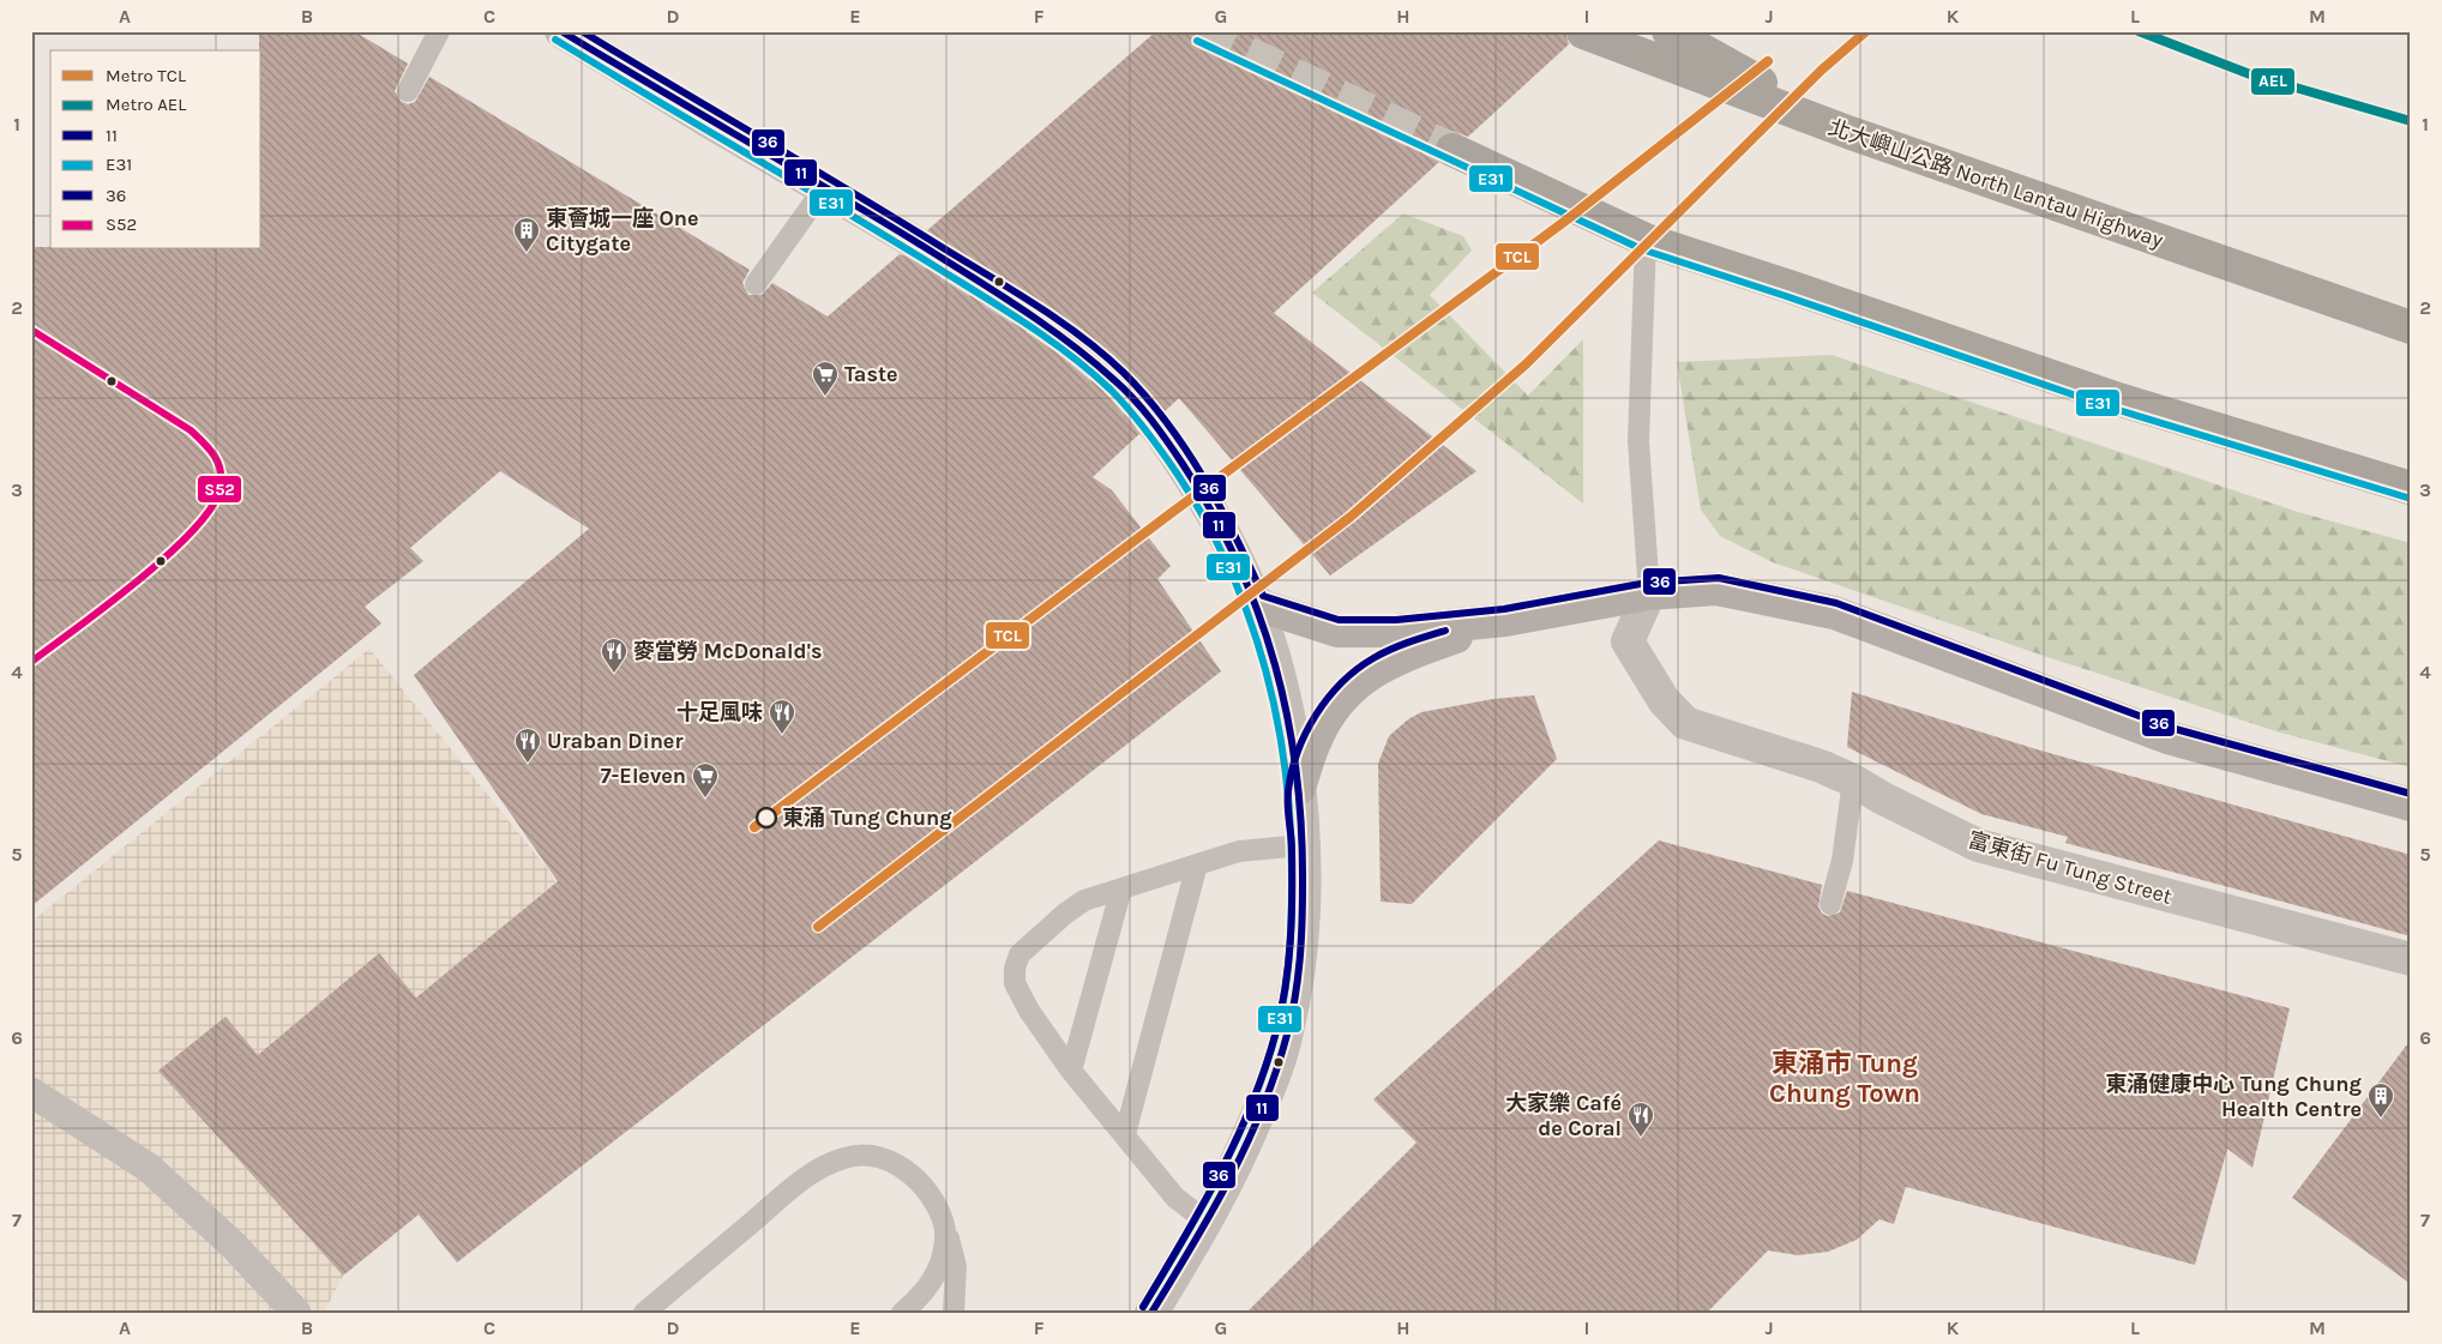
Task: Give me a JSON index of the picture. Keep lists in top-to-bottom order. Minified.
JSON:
{"streets":{"highway":["北大嶼山公路 North Lantau Highway"],"street":["富東街 Fu Tung Street"]},"districts":["東涌市 Tung Chung Town"],"places":{"building":["東薈城一座 One Citygate","東涌健康中心 Tung Chung Health Centre"],"supermarket":["Taste","7-Eleven"],"restaurant":["麥當勞 McDonald's","十足風味","Uraban Diner","大家樂 Café de Coral"],"other":["東涌 Tung Chung"]},"lines":["metro line TCL","metro line AEL","transit line 11","transit line 36","transit line E31","transit line S52"],"legend":["Metro TCL","Metro AEL","11","E31","36","S52"],"grid":{"columns":["A","B","C","D","E","F","G","H","I","J","K","L","M"],"rows":["1","2","3","4","5","6","7"]}}
